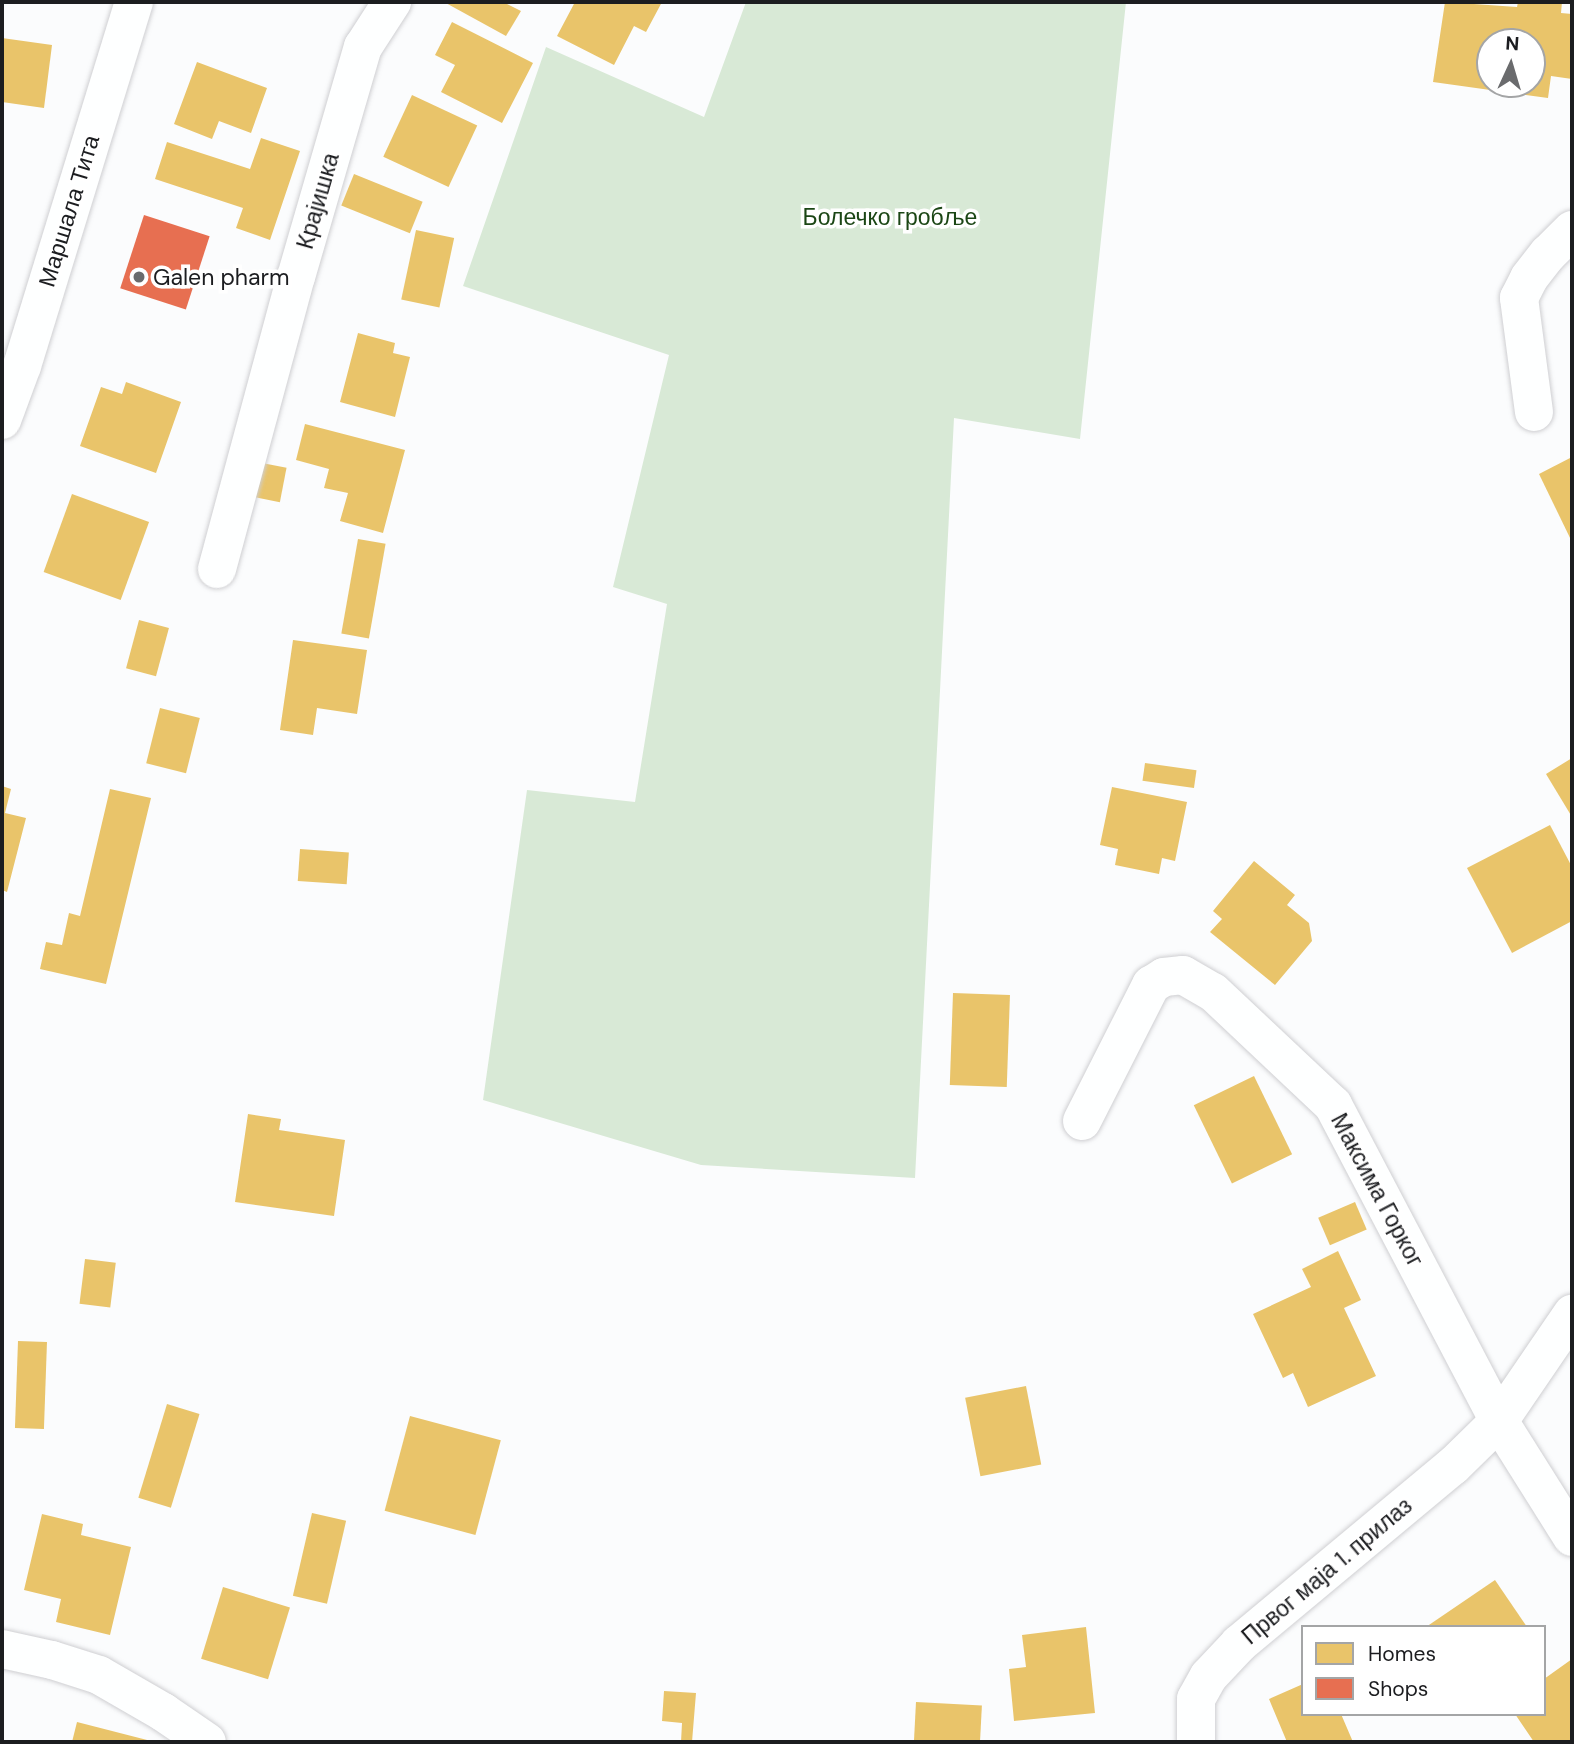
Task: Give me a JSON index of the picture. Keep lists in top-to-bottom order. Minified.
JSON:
{"streets":{"street":["Крајишка","Маршала Тита","Максима Горког","Првог маја 1. прилаз"]},"crossings":[["Максима Горког","Првог маја 1. прилаз"]],"parks":["Болечко гробље"],"places":["Galen pharm"],"legend":["Homes","Shops"],"north":"top"}
